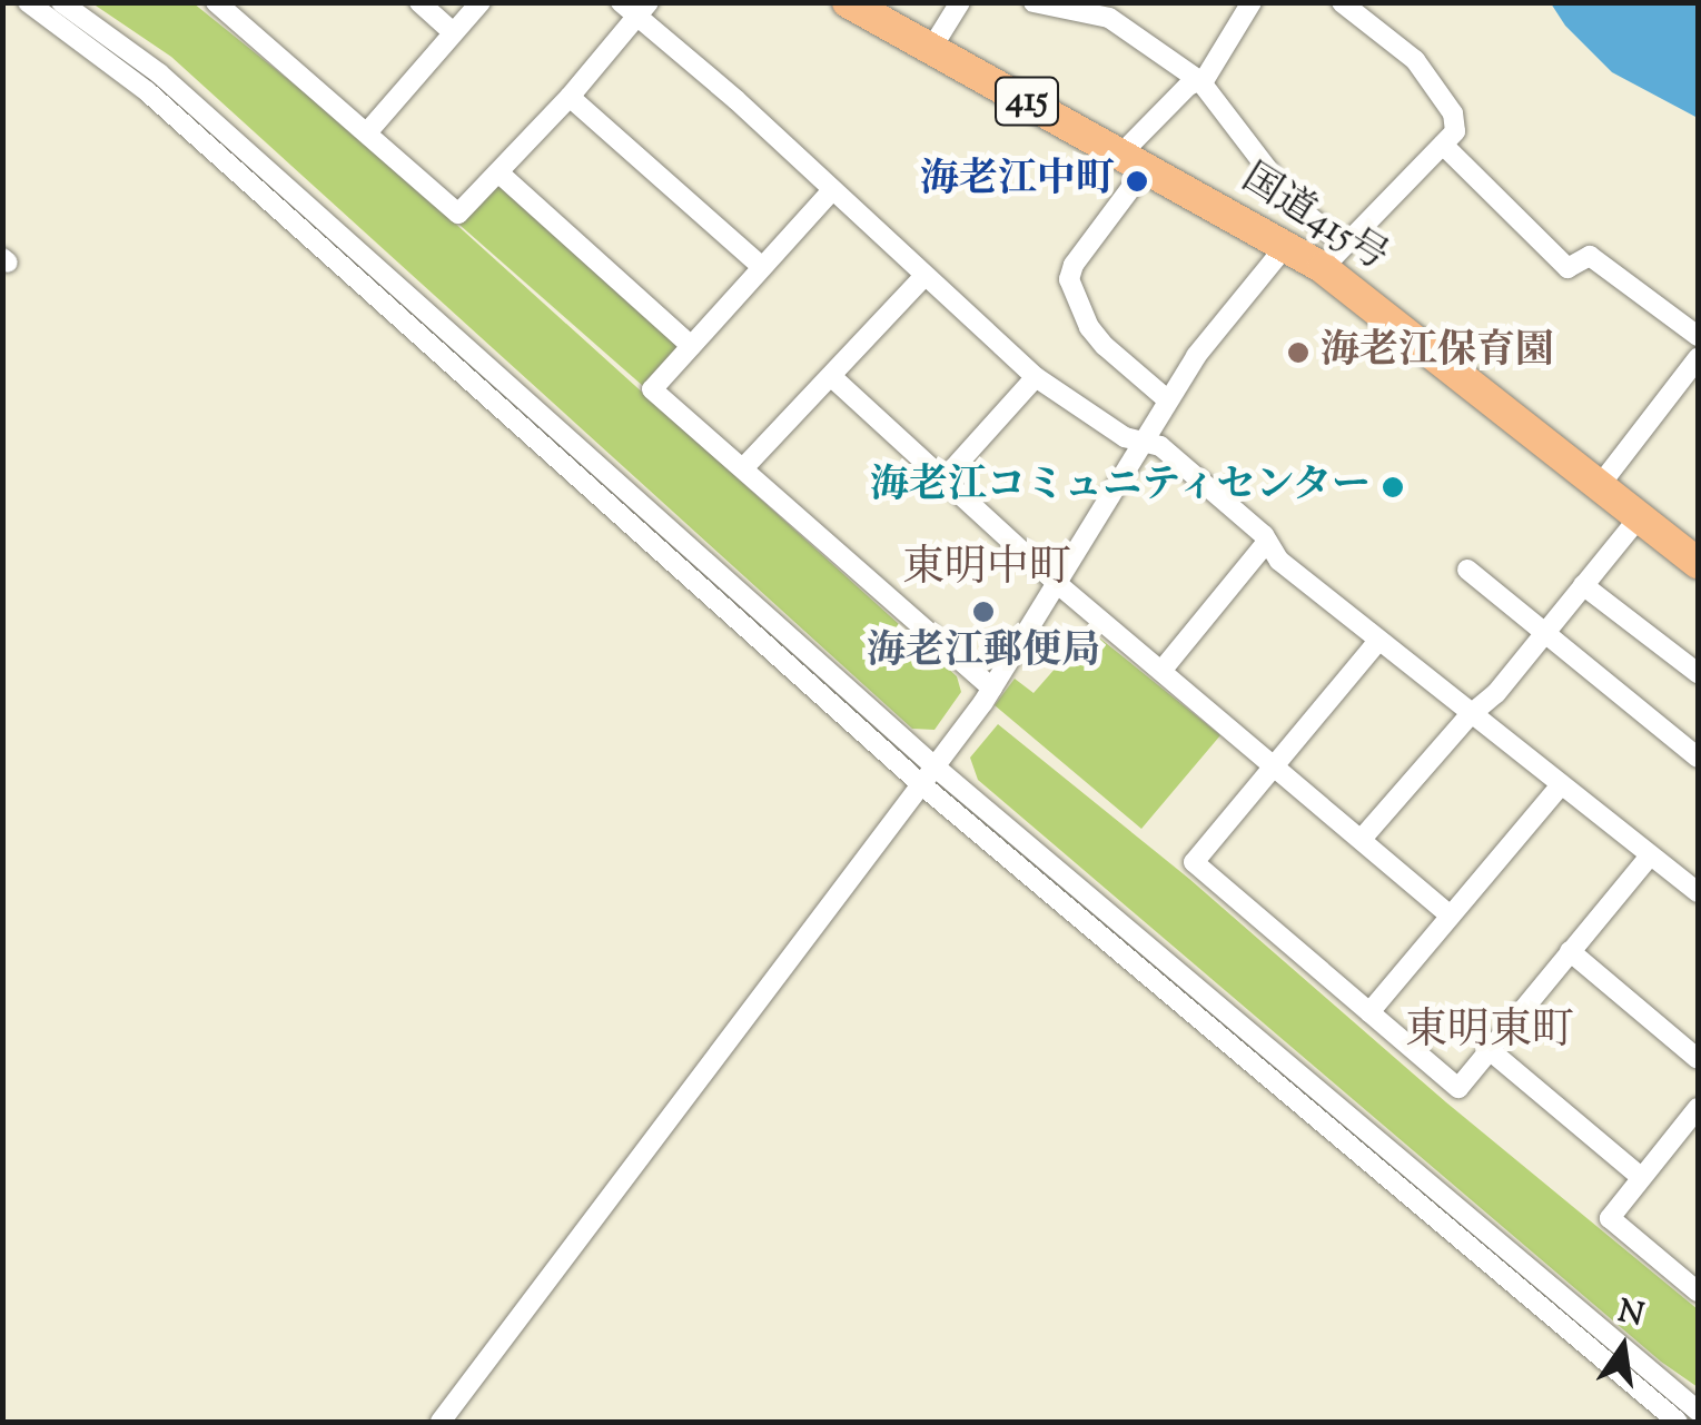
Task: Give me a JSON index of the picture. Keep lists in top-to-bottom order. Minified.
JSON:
{"streets":{"highway":["415","国道415号"]},"districts":["東明中町","東明東町"],"places":["海老江中町","海老江保育園","海老江コミュニティセンター","海老江郵便局"],"north":"top"}
